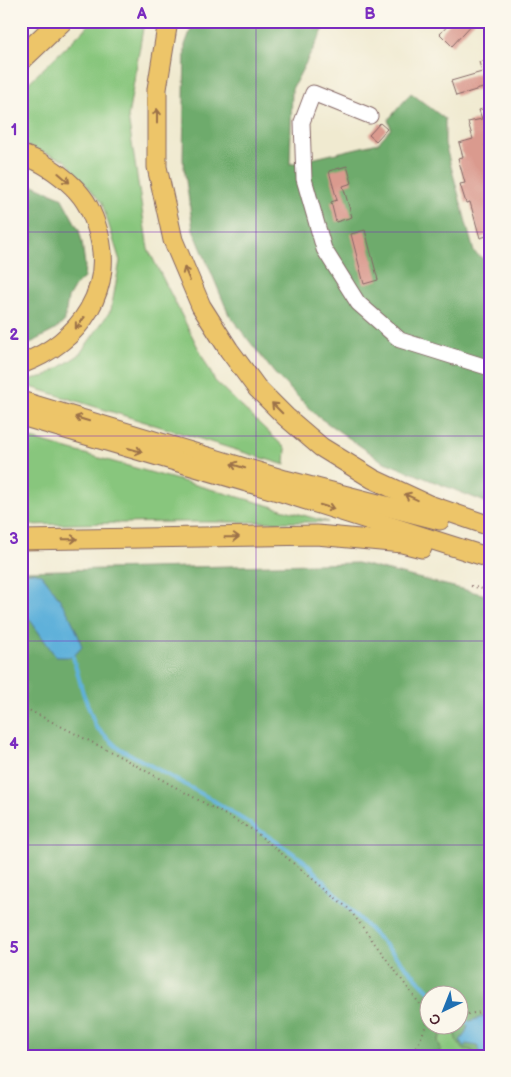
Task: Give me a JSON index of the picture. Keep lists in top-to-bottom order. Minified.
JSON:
{"north":"bottom left","grid":{"columns":["A","B"],"rows":["1","2","3","4","5"]}}
